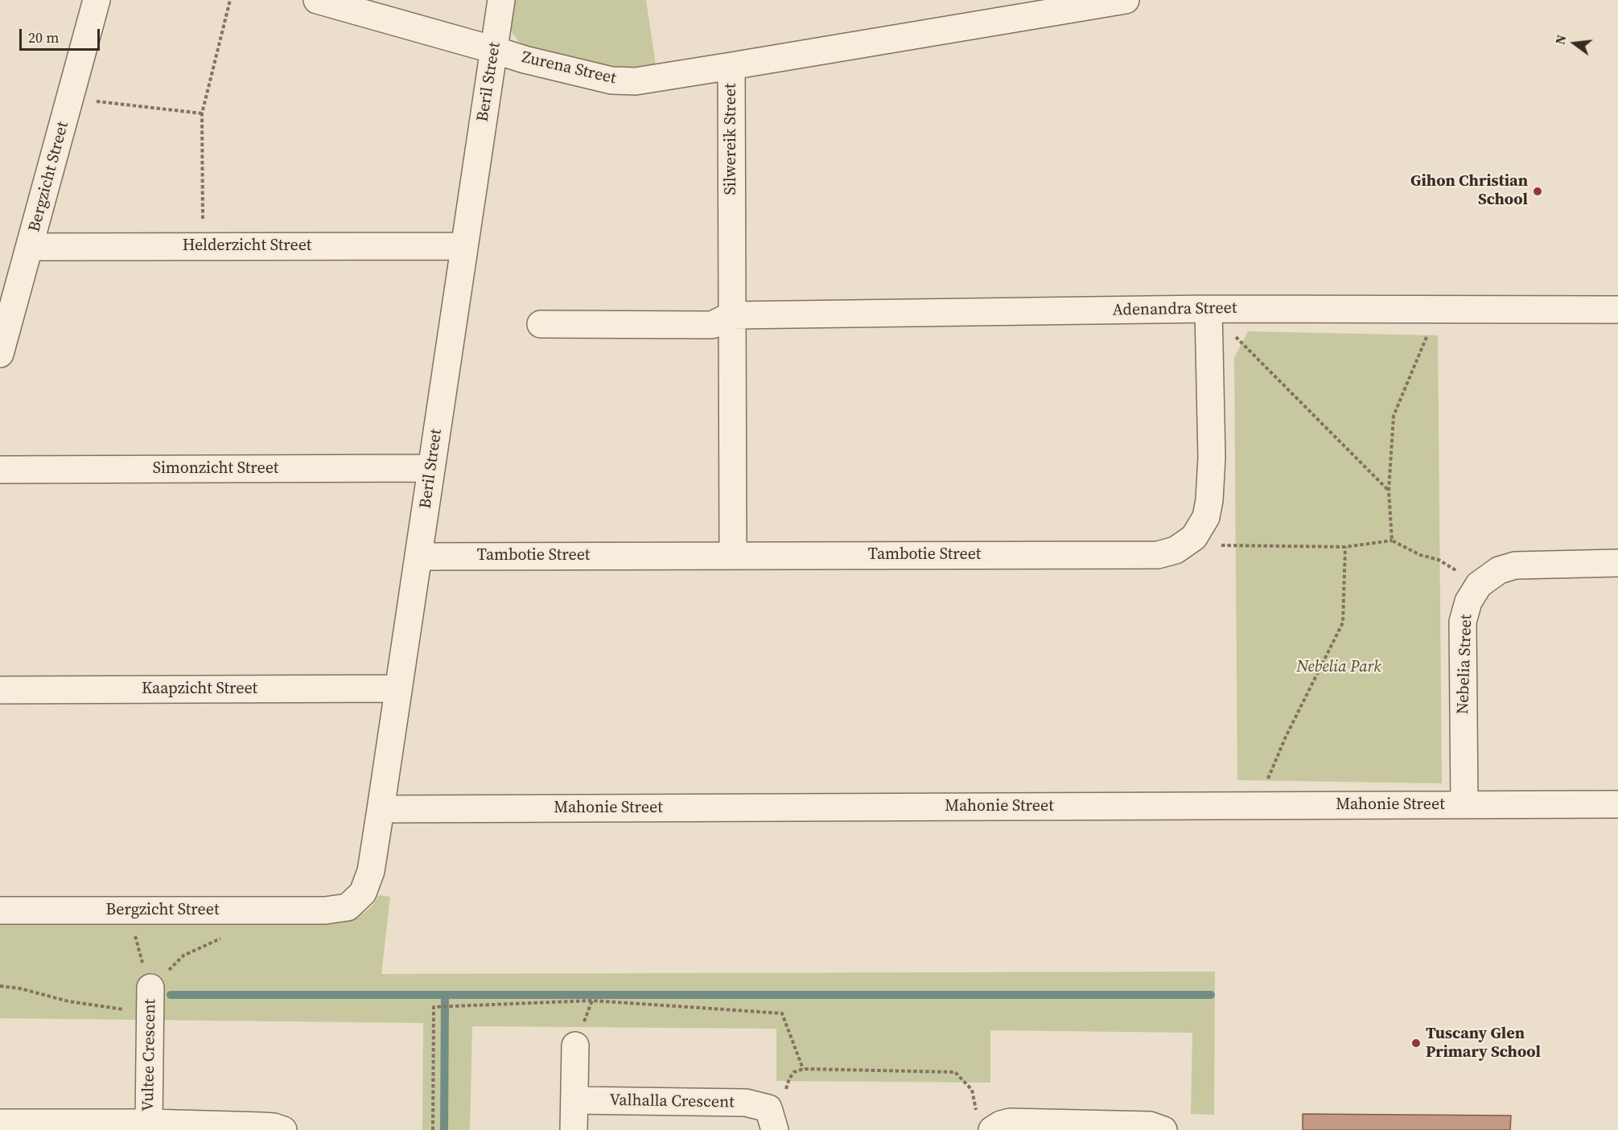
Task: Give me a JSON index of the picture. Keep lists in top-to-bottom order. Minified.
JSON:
{"streets":{"street":["Zurena Street","Beril Street","Silwereik Street","Bergzicht Street","Helderzicht Street","Adenandra Street","Simonzicht Street","Tambotie Street","Nebelia Street","Kaapzicht Street","Mahonie Street","Vultee Crescent","Valhalla Crescent"]},"crossings":[["Zurena Street","Beril Street"],["Zurena Street","Silwereik Street"],["Beril Street","Bergzicht Street"],["Beril Street","Helderzicht Street"],["Beril Street","Simonzicht Street"],["Beril Street","Tambotie Street"],["Beril Street","Kaapzicht Street"],["Beril Street","Mahonie Street"],["Silwereik Street","Adenandra Street"],["Silwereik Street","Tambotie Street"],["Bergzicht Street","Helderzicht Street"],["Adenandra Street","Tambotie Street"],["Nebelia Street","Mahonie Street"]],"parks":["Nebelia Park"],"places":["Gihon Christian School","Tuscany Glen Primary School"],"scale_bar":"20 m","north":"left"}
